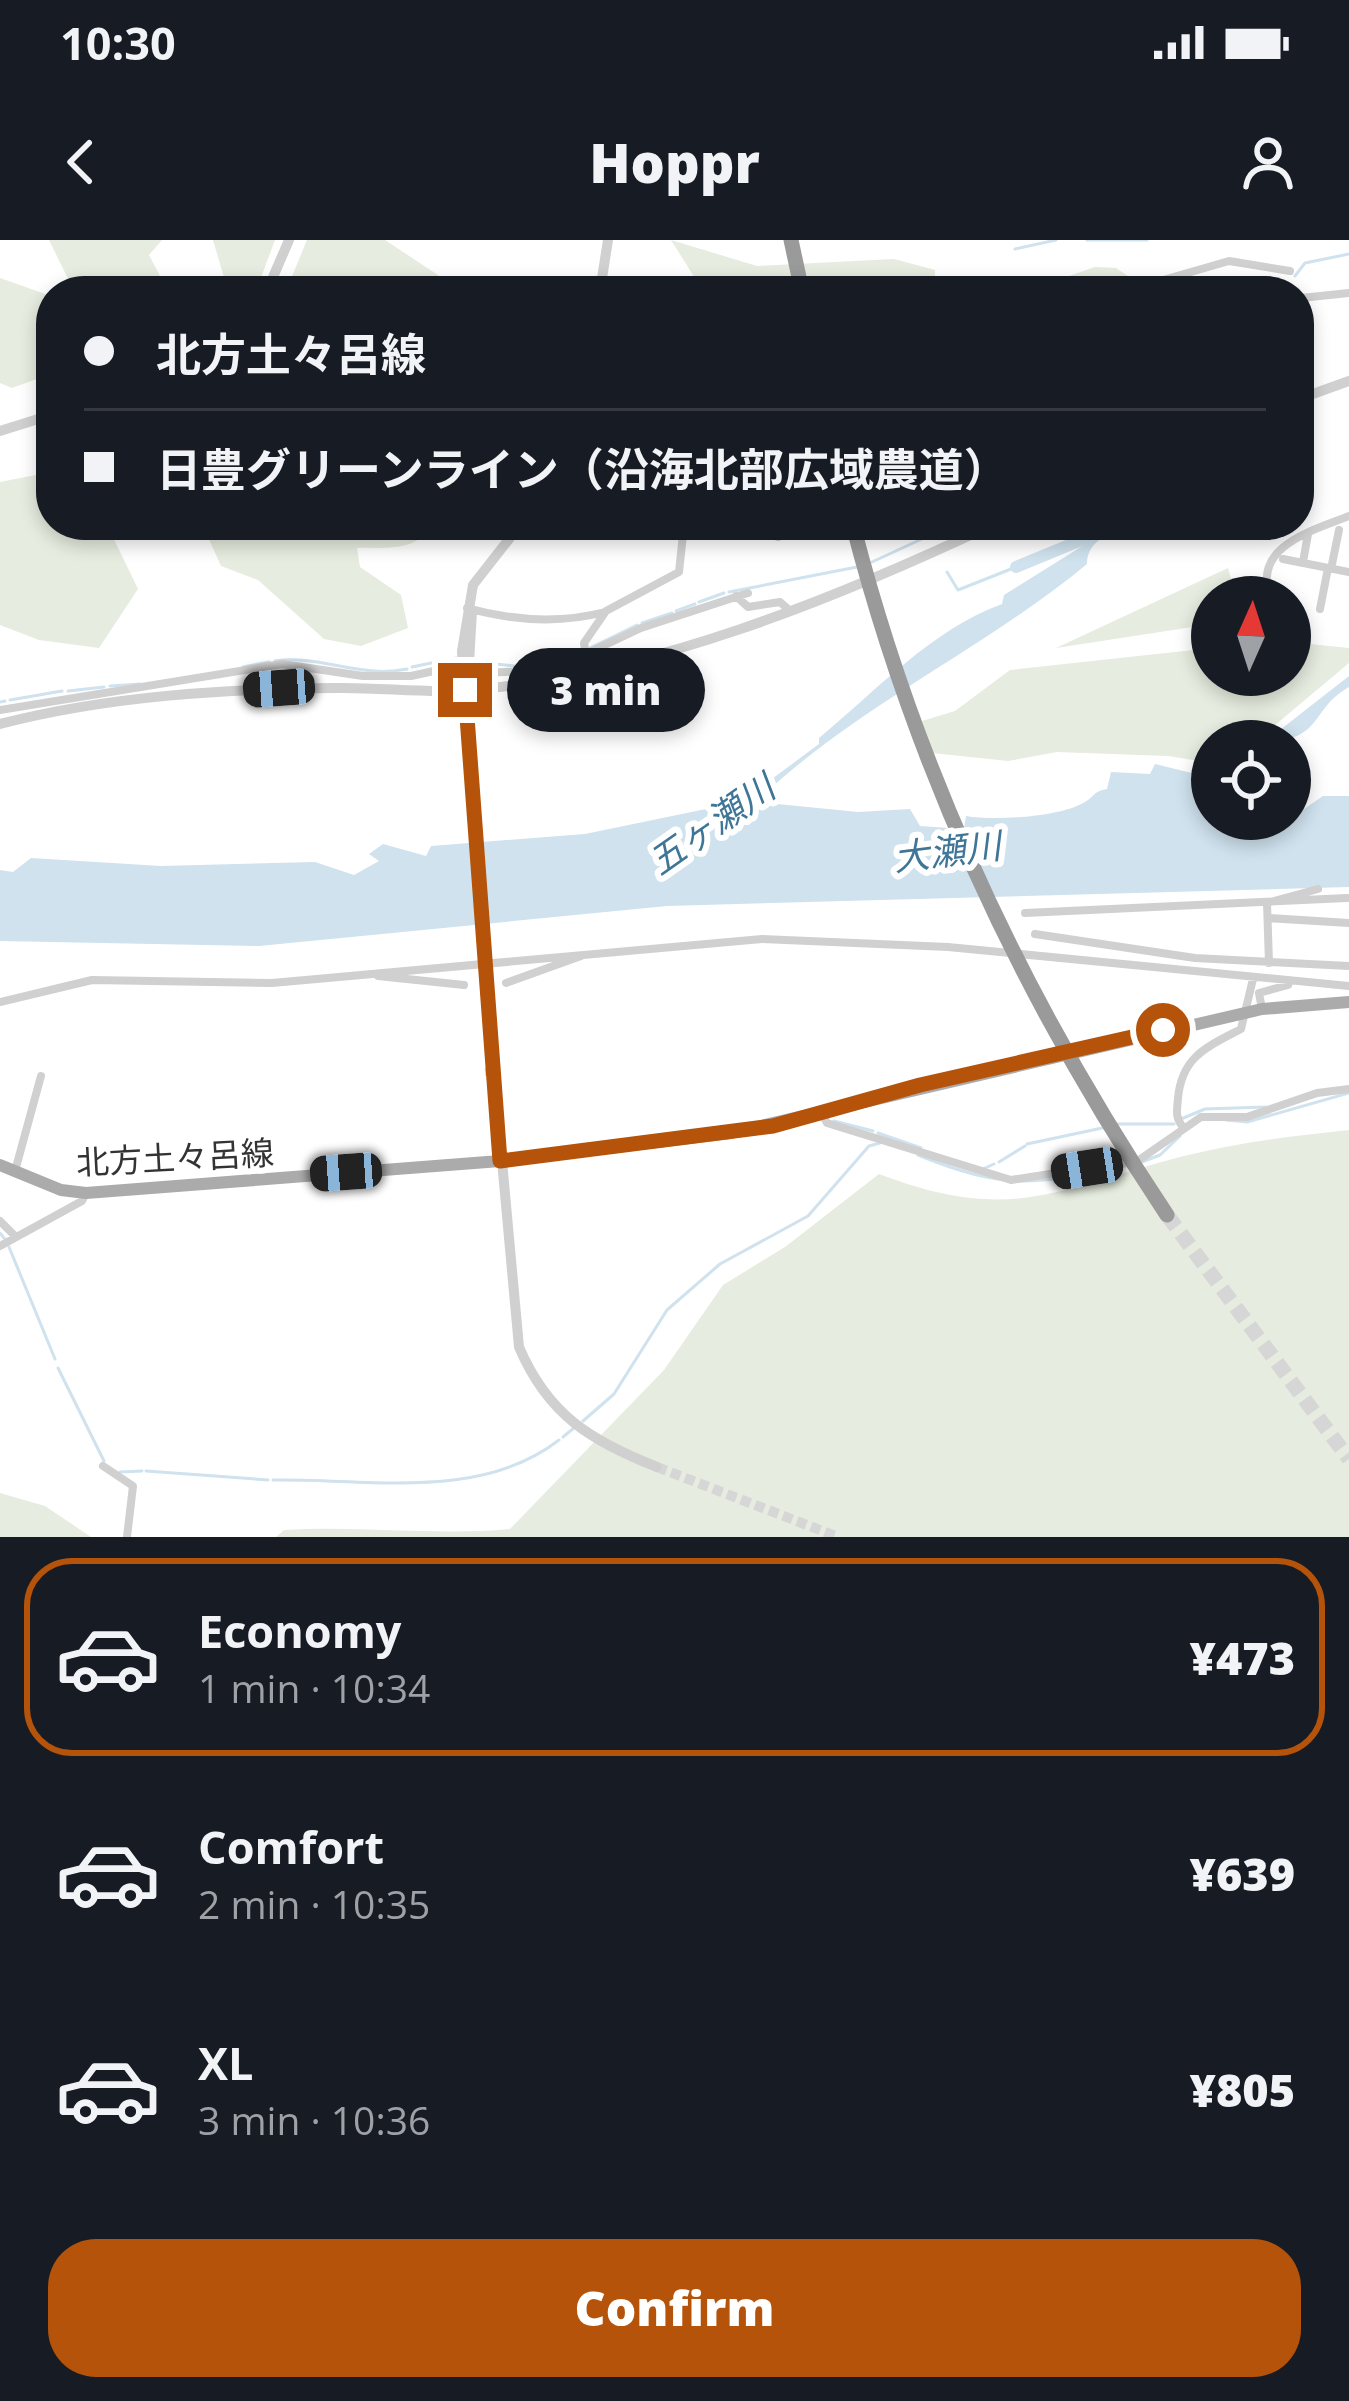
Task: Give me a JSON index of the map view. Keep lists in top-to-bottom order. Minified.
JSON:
{"streets":{"main road":["北方土々呂線"]},"water":["五ヶ瀬川","大瀬川"],"north":"top","page":{"status":"10:30","header":"Hoppr","banner":["北方土々呂線","日豊グリーンライン（沿海北部広域農道）"],"bubble":"3 min","list":[{"name":"Economy","note":"1 min · 10:34","value":"¥473"},{"name":"Comfort","note":"2 min · 10:35","value":"¥639"},{"name":"XL","note":"3 min · 10:36","value":"¥805"}],"buttons":"Confirm"}}
